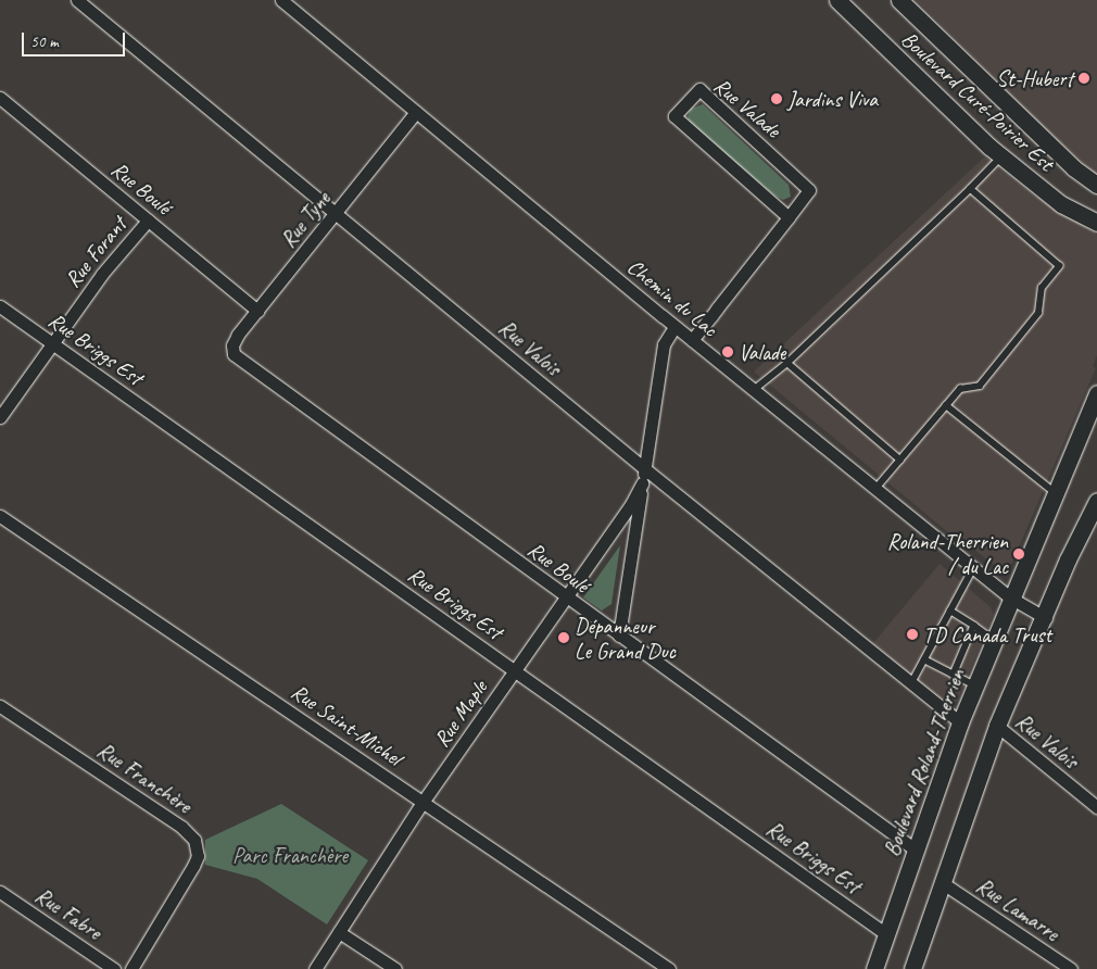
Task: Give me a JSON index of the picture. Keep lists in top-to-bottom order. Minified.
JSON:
{"streets":{"main road":["Boulevard Curé-Poirier Est","Boulevard Roland-Therrien"],"street":["Rue Valade","Rue Boulé","Rue Tyne","Rue Forant","Chemin du Lac","Rue Valois","Rue Briggs Est","Rue Maple","Rue Saint-Michel","Rue Franchère","Rue Lamarre","Rue Fabre"]},"crossings":[["Rue Valade","Chemin du Lac"],["Rue Boulé","Rue Tyne"],["Rue Boulé","Rue Forant"],["Rue Boulé","Rue Maple"],["Rue Boulé","Boulevard Roland-Therrien"],["Rue Tyne","Chemin du Lac"],["Rue Tyne","Rue Valois"],["Rue Forant","Rue Briggs Est"],["Chemin du Lac","Rue Maple"],["Chemin du Lac","Boulevard Roland-Therrien"],["Rue Valois","Rue Maple"],["Rue Valois","Boulevard Roland-Therrien"],["Rue Briggs Est","Rue Maple"],["Rue Briggs Est","Boulevard Roland-Therrien"],["Rue Maple","Rue Saint-Michel"]],"parks":["Parc Franchère"],"places":["St-Hubert","Jardins Viva","Valade","Roland-Therrien / du Lac","TD Canada Trust","Dépanneur Le Grand Duc"],"scale_bar":"50 m"}
